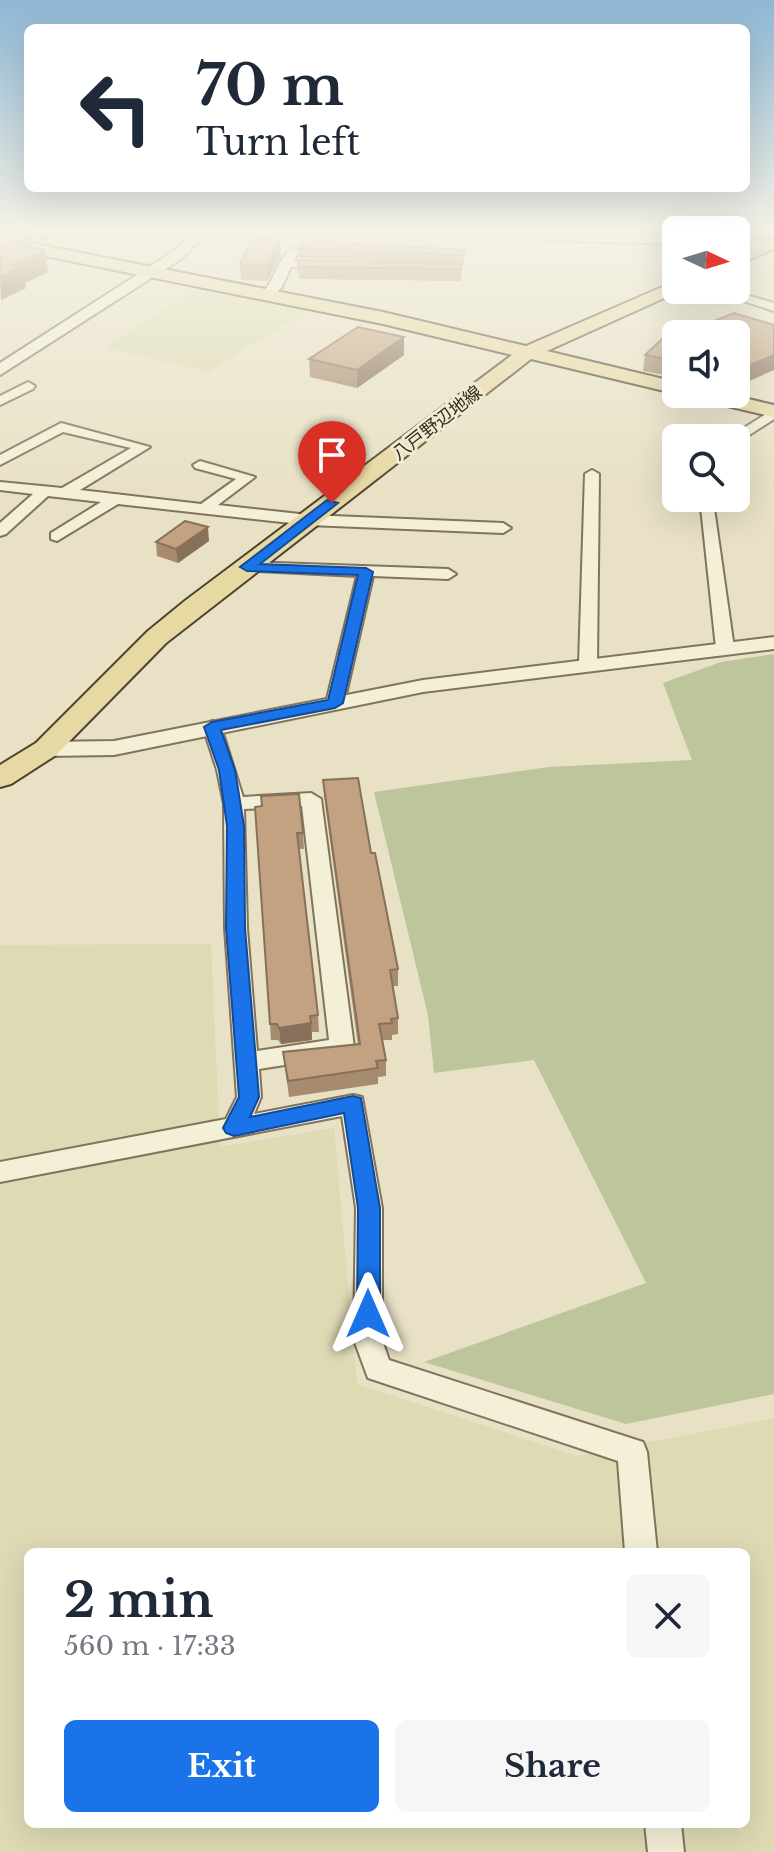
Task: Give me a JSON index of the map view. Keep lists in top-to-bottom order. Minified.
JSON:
{"streets":{"main road":["八戸野辺地線"]},"north":"right","page":{"turn":["70 m","Turn left"],"heading":["2 min","560 m · 17:33"],"buttons":["Exit","Share"]}}
